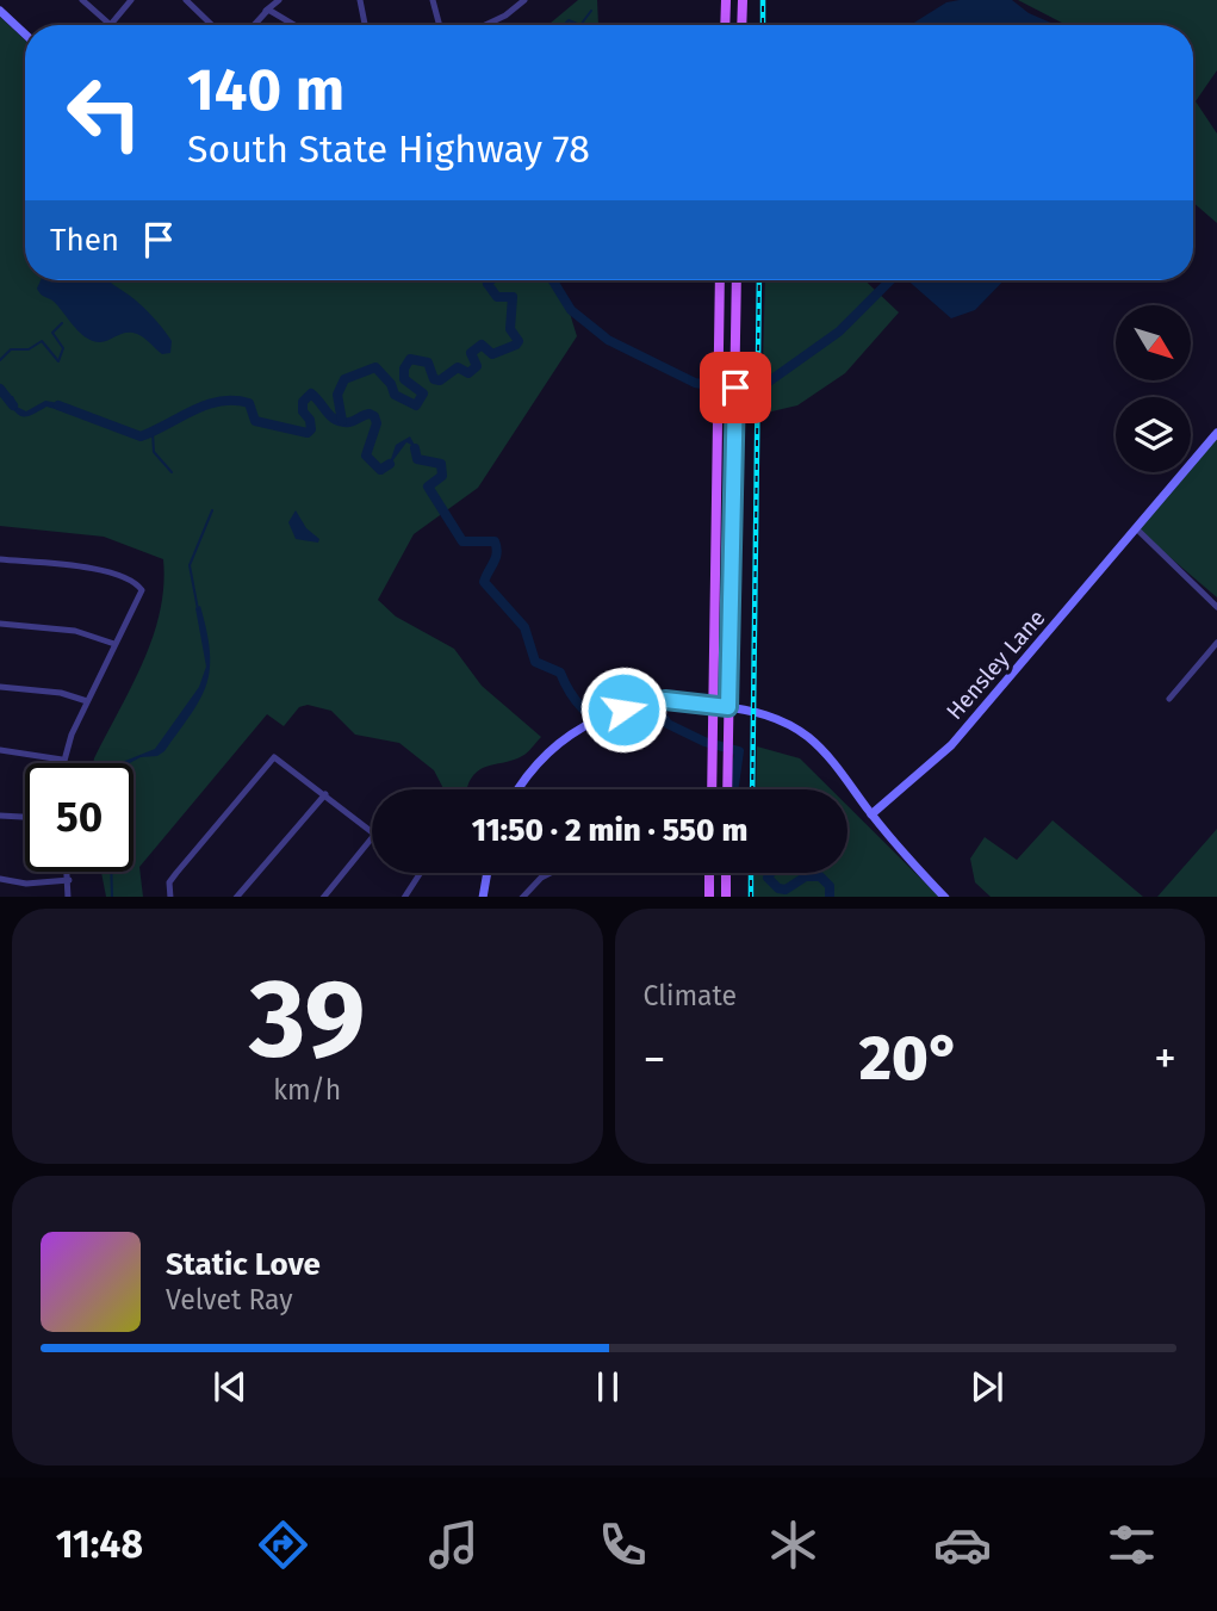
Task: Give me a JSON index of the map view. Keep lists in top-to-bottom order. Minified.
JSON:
{"streets":{"street":["Hensley Lane"]},"north":"bottom right","page":{"turn":["140 m","South State Highway 78"],"then":"Then","limit":"50","trip":"11:50 · 2 min · 550 m","tile":[["39","km/h"],"Climate"],"heat":["−","20°","+"],"song":["Static Love","Velvet Ray"],"tabs":"11:48"}}
